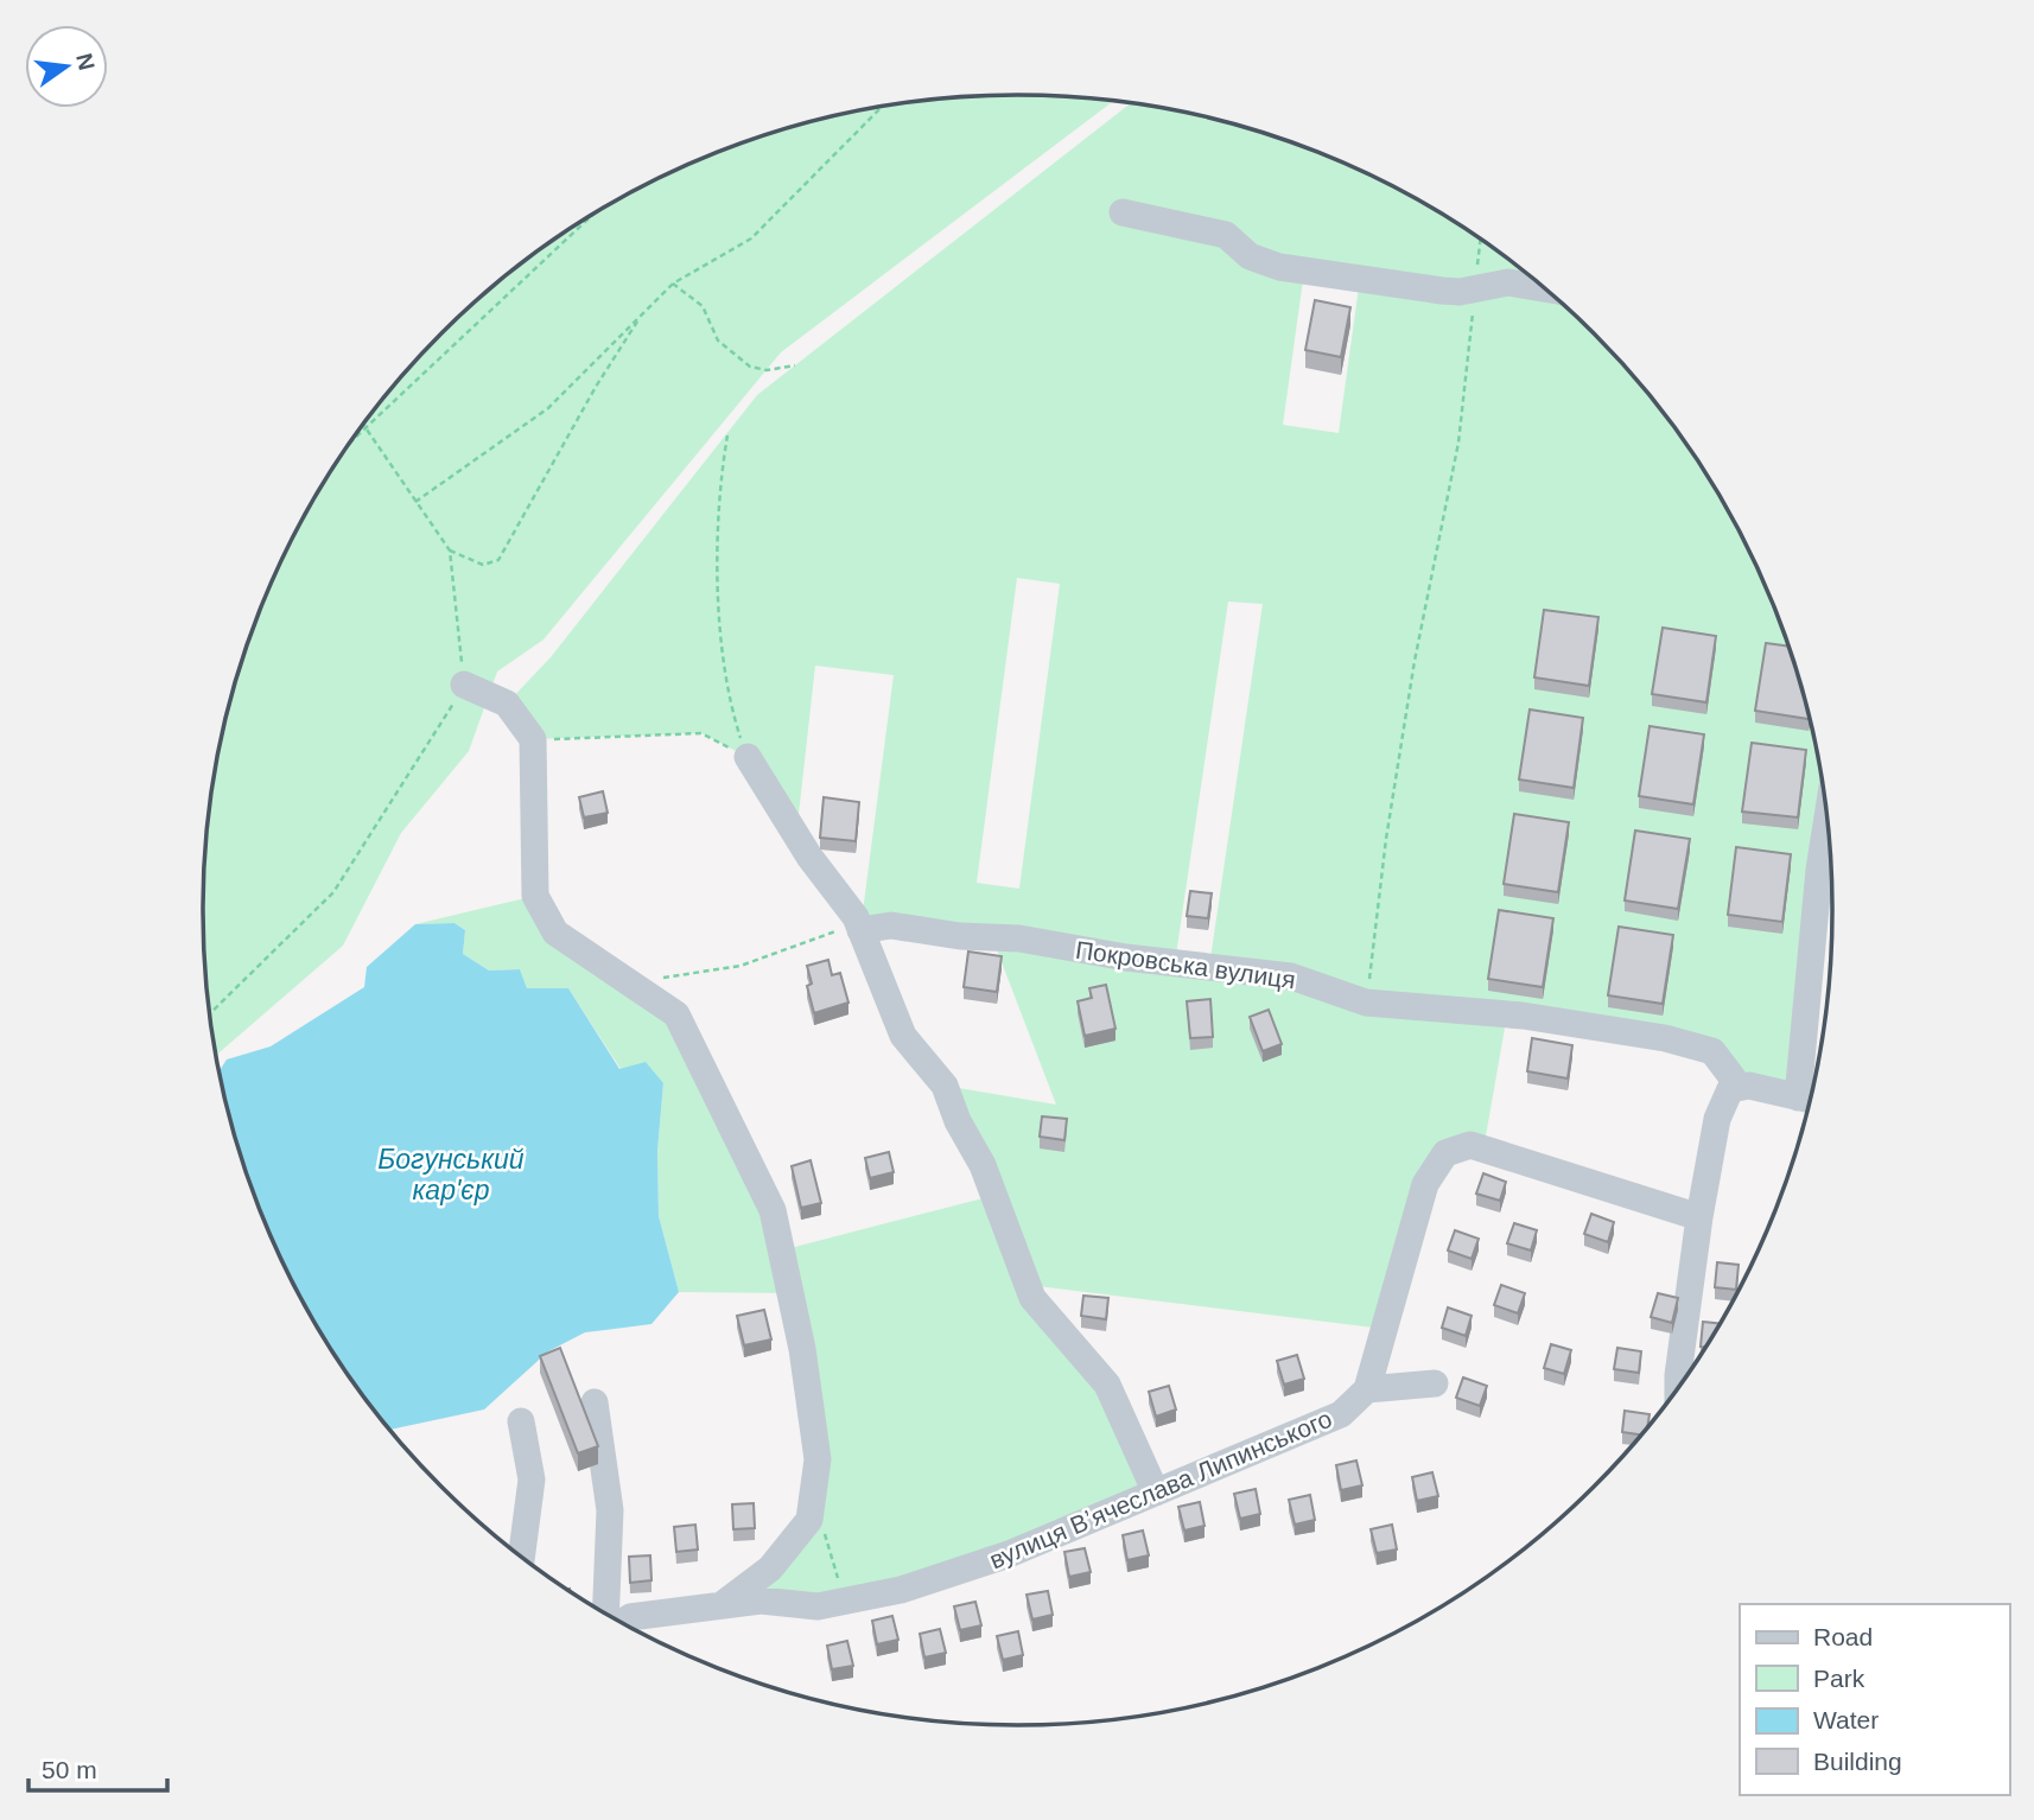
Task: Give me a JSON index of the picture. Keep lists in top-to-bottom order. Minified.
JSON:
{"streets":{"street":["Покровська вулиця","вулиця Вʼячеслава Липинського"]},"water":["Богунський кар'єр"],"legend":["Road","Park","Water","Building"],"scale_bar":"50 m","north":"right"}
